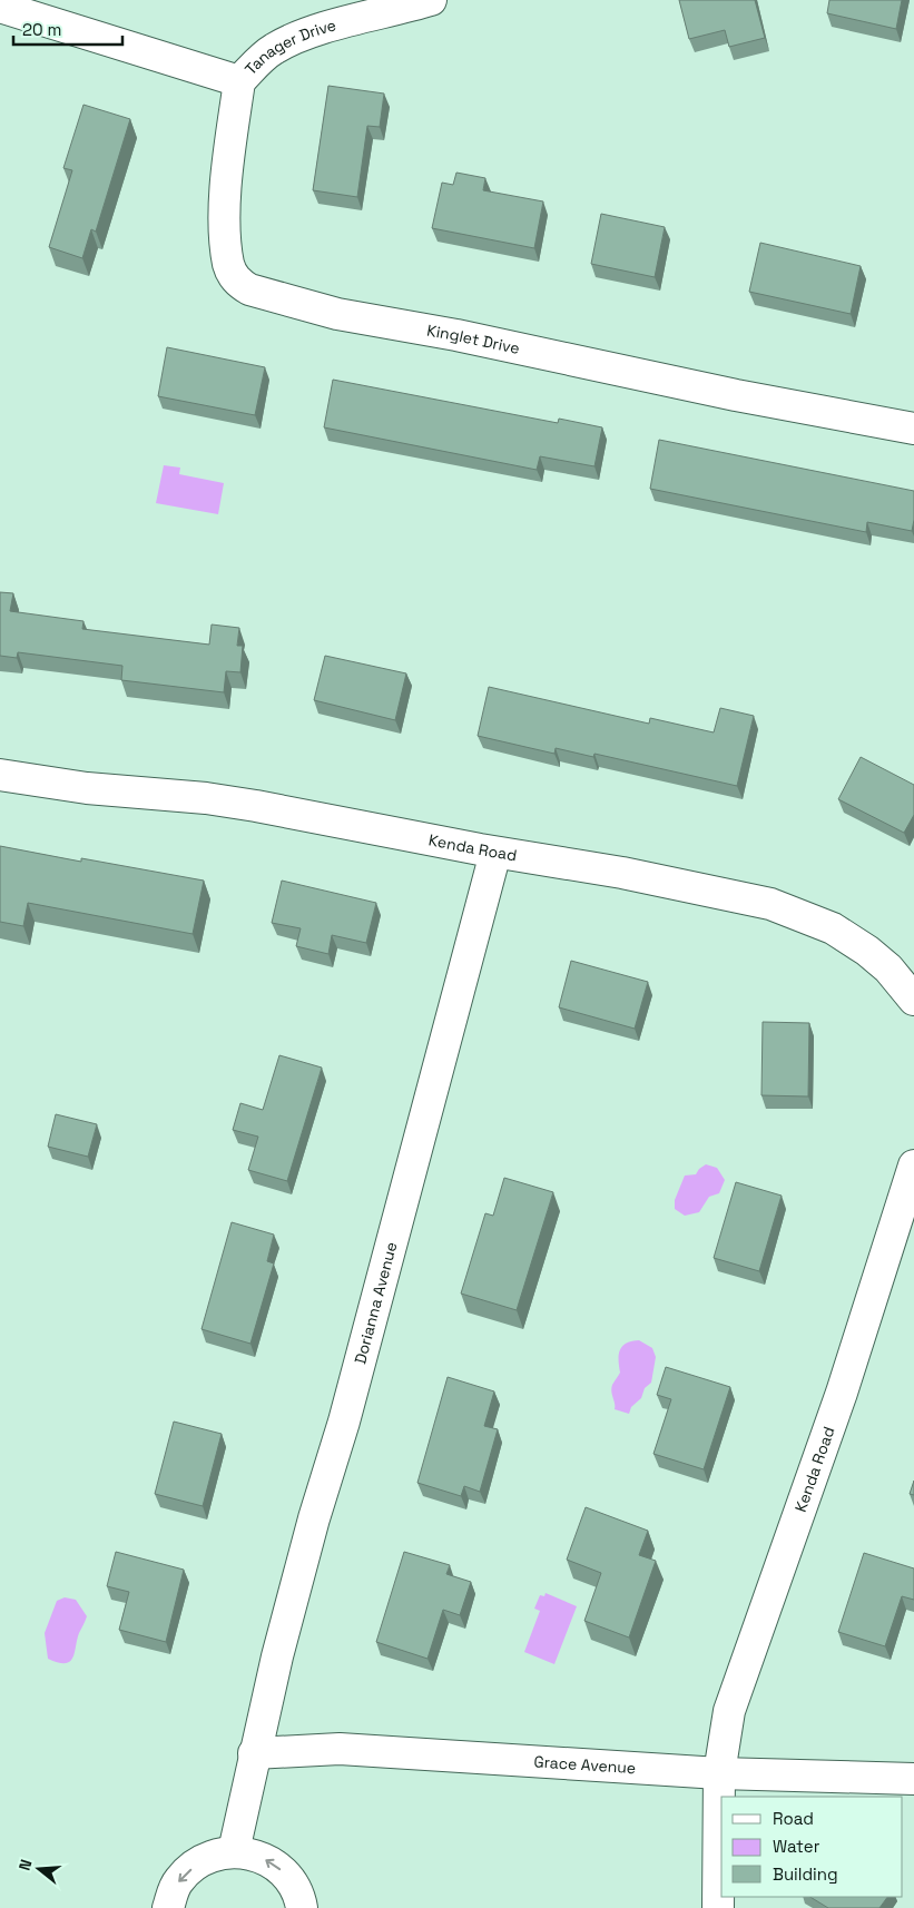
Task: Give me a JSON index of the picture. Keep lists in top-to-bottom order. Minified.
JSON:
{"streets":{"street":["Tanager Drive","Kinglet Drive","Kenda Road","Dorianna Avenue","Grace Avenue"]},"crossings":[["Tanager Drive","Kinglet Drive"],["Kenda Road","Dorianna Avenue"],["Kenda Road","Grace Avenue"],["Dorianna Avenue","Grace Avenue"]],"legend":["Road","Water","Building"],"scale_bar":"20 m","north":"left"}
